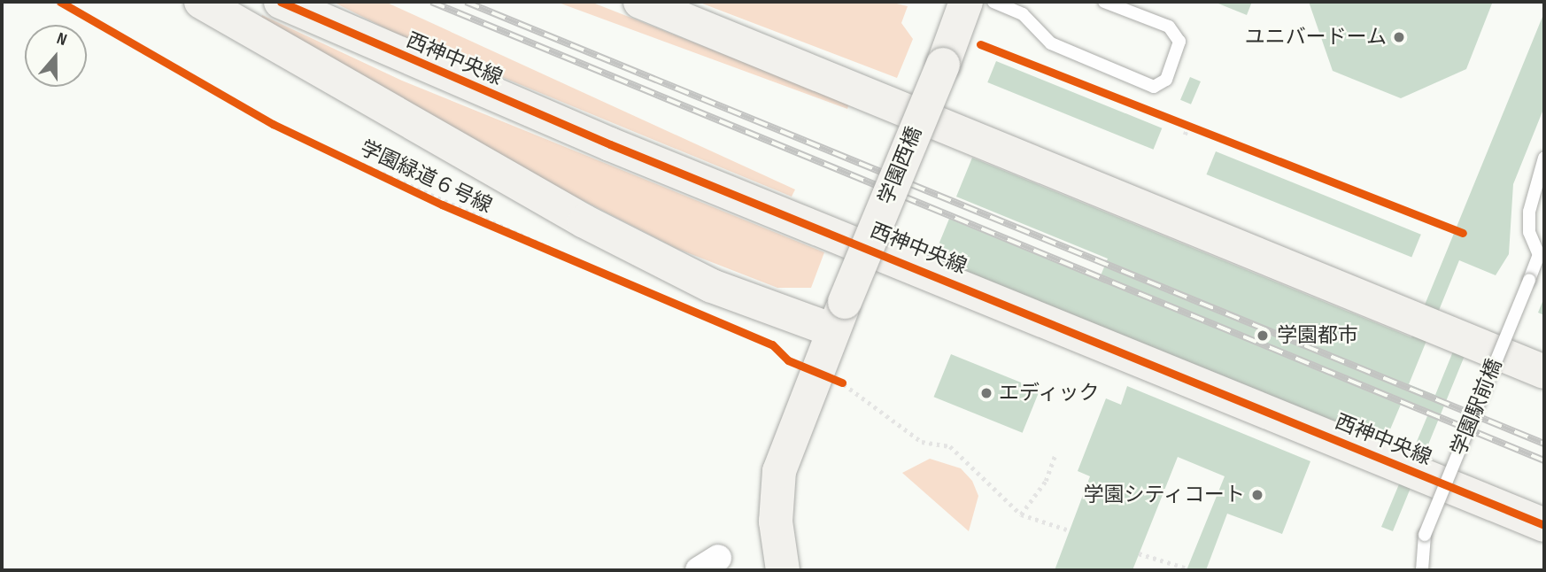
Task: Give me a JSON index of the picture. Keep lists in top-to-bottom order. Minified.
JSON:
{"streets":{"street":["西神中央線","学園西橋"],"lane":["学園駅前橋"],"cycle path":["学園緑道６号線"]},"places":["ユニバードーム","学園都市","エディック","学園シティコート"],"north":"top"}
